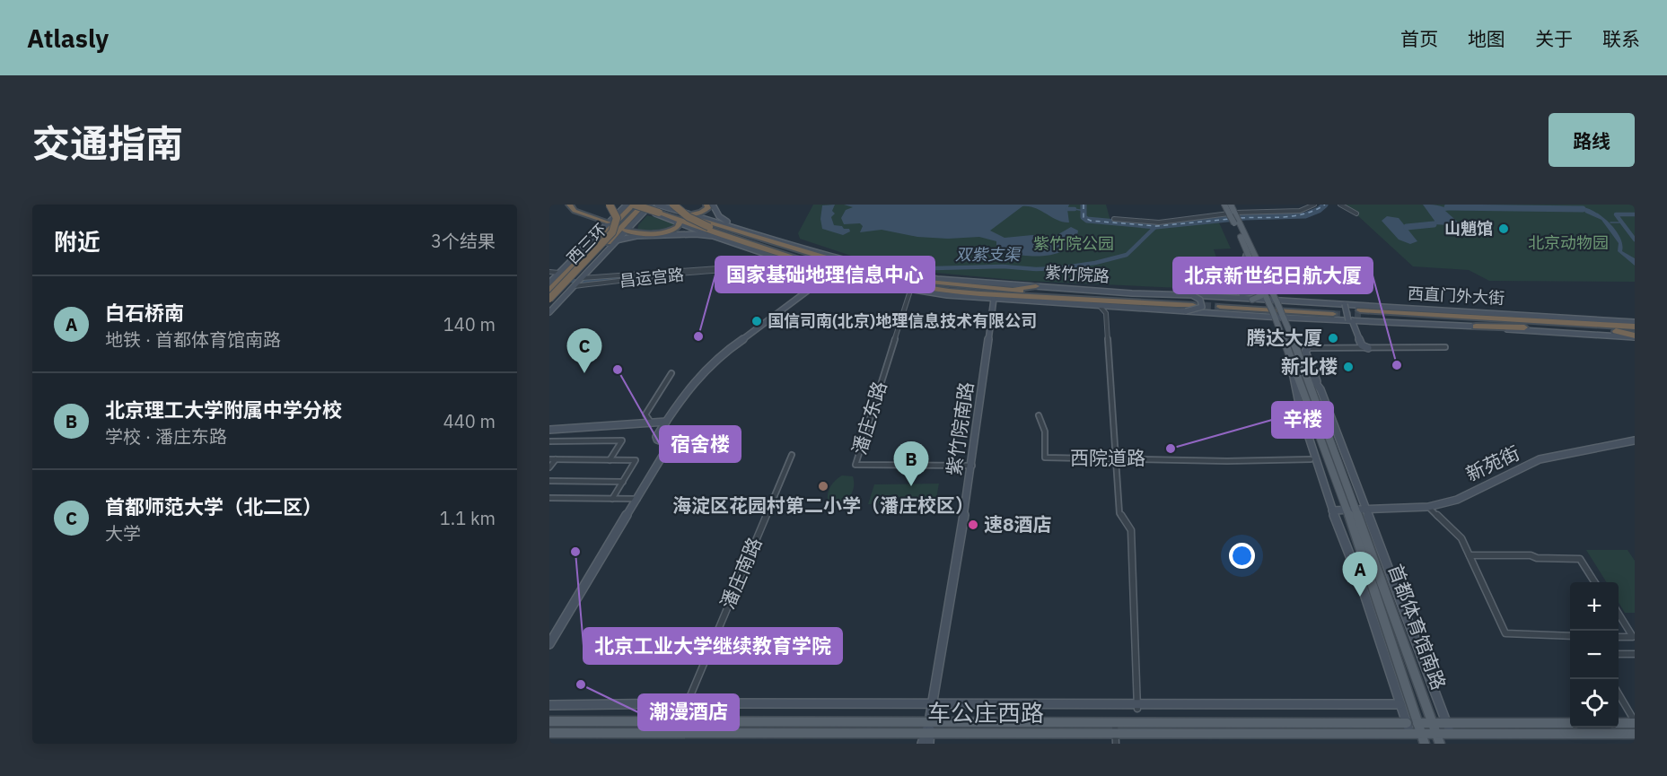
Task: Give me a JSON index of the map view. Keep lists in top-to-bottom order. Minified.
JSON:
{"streets":{"highway":["西三环","紫竹院路","西直门外大街"],"main road":["首都体育馆南路","车公庄西路"],"street":["昌运宫路","潘庄东路","紫竹院南路","西院道路","新苑街","潘庄南路"]},"crossings":[["西三环","紫竹院路"],["西三环","昌运宫路"],["紫竹院路","西直门外大街"],["紫竹院路","潘庄东路"],["紫竹院路","紫竹院南路"],["紫竹院路","首都体育馆南路"],["西直门外大街","首都体育馆南路"],["潘庄东路","紫竹院南路"],["紫竹院南路","车公庄西路"],["新苑街","首都体育馆南路"],["潘庄南路","车公庄西路"],["首都体育馆南路","车公庄西路"]],"water":["双紫支渠"],"parks":["北京动物园","紫竹院公园"],"places":["山魈馆","国信司南(北京)地理信息技术有限公司","国家基础地理信息中心","腾达大厦","北京新世纪日航大厦","新北楼","宿舍楼","辛楼","海淀区花园村第二小学（潘庄校区）","速8酒店","北京工业大学继续教育学院","潮漫酒店"],"page":{"header":"Atlasly","nav":["首页","地图","关于","联系"],"title":"交通指南","buttons":"路线","heading":["附近","3个结果"],"list":[{"mark":"A","name":"白石桥南","note":"地铁 · 首都体育馆南路","value":"140 m"},{"mark":"B","name":"北京理工大学附属中学分校","note":"学校 · 潘庄东路","value":"440 m"},{"mark":"C","name":"首都师范大学（北二区）","note":"大学","value":"1.1 km"}],"pins":["C","B","A"],"map_buttons":["+","−"]}}
